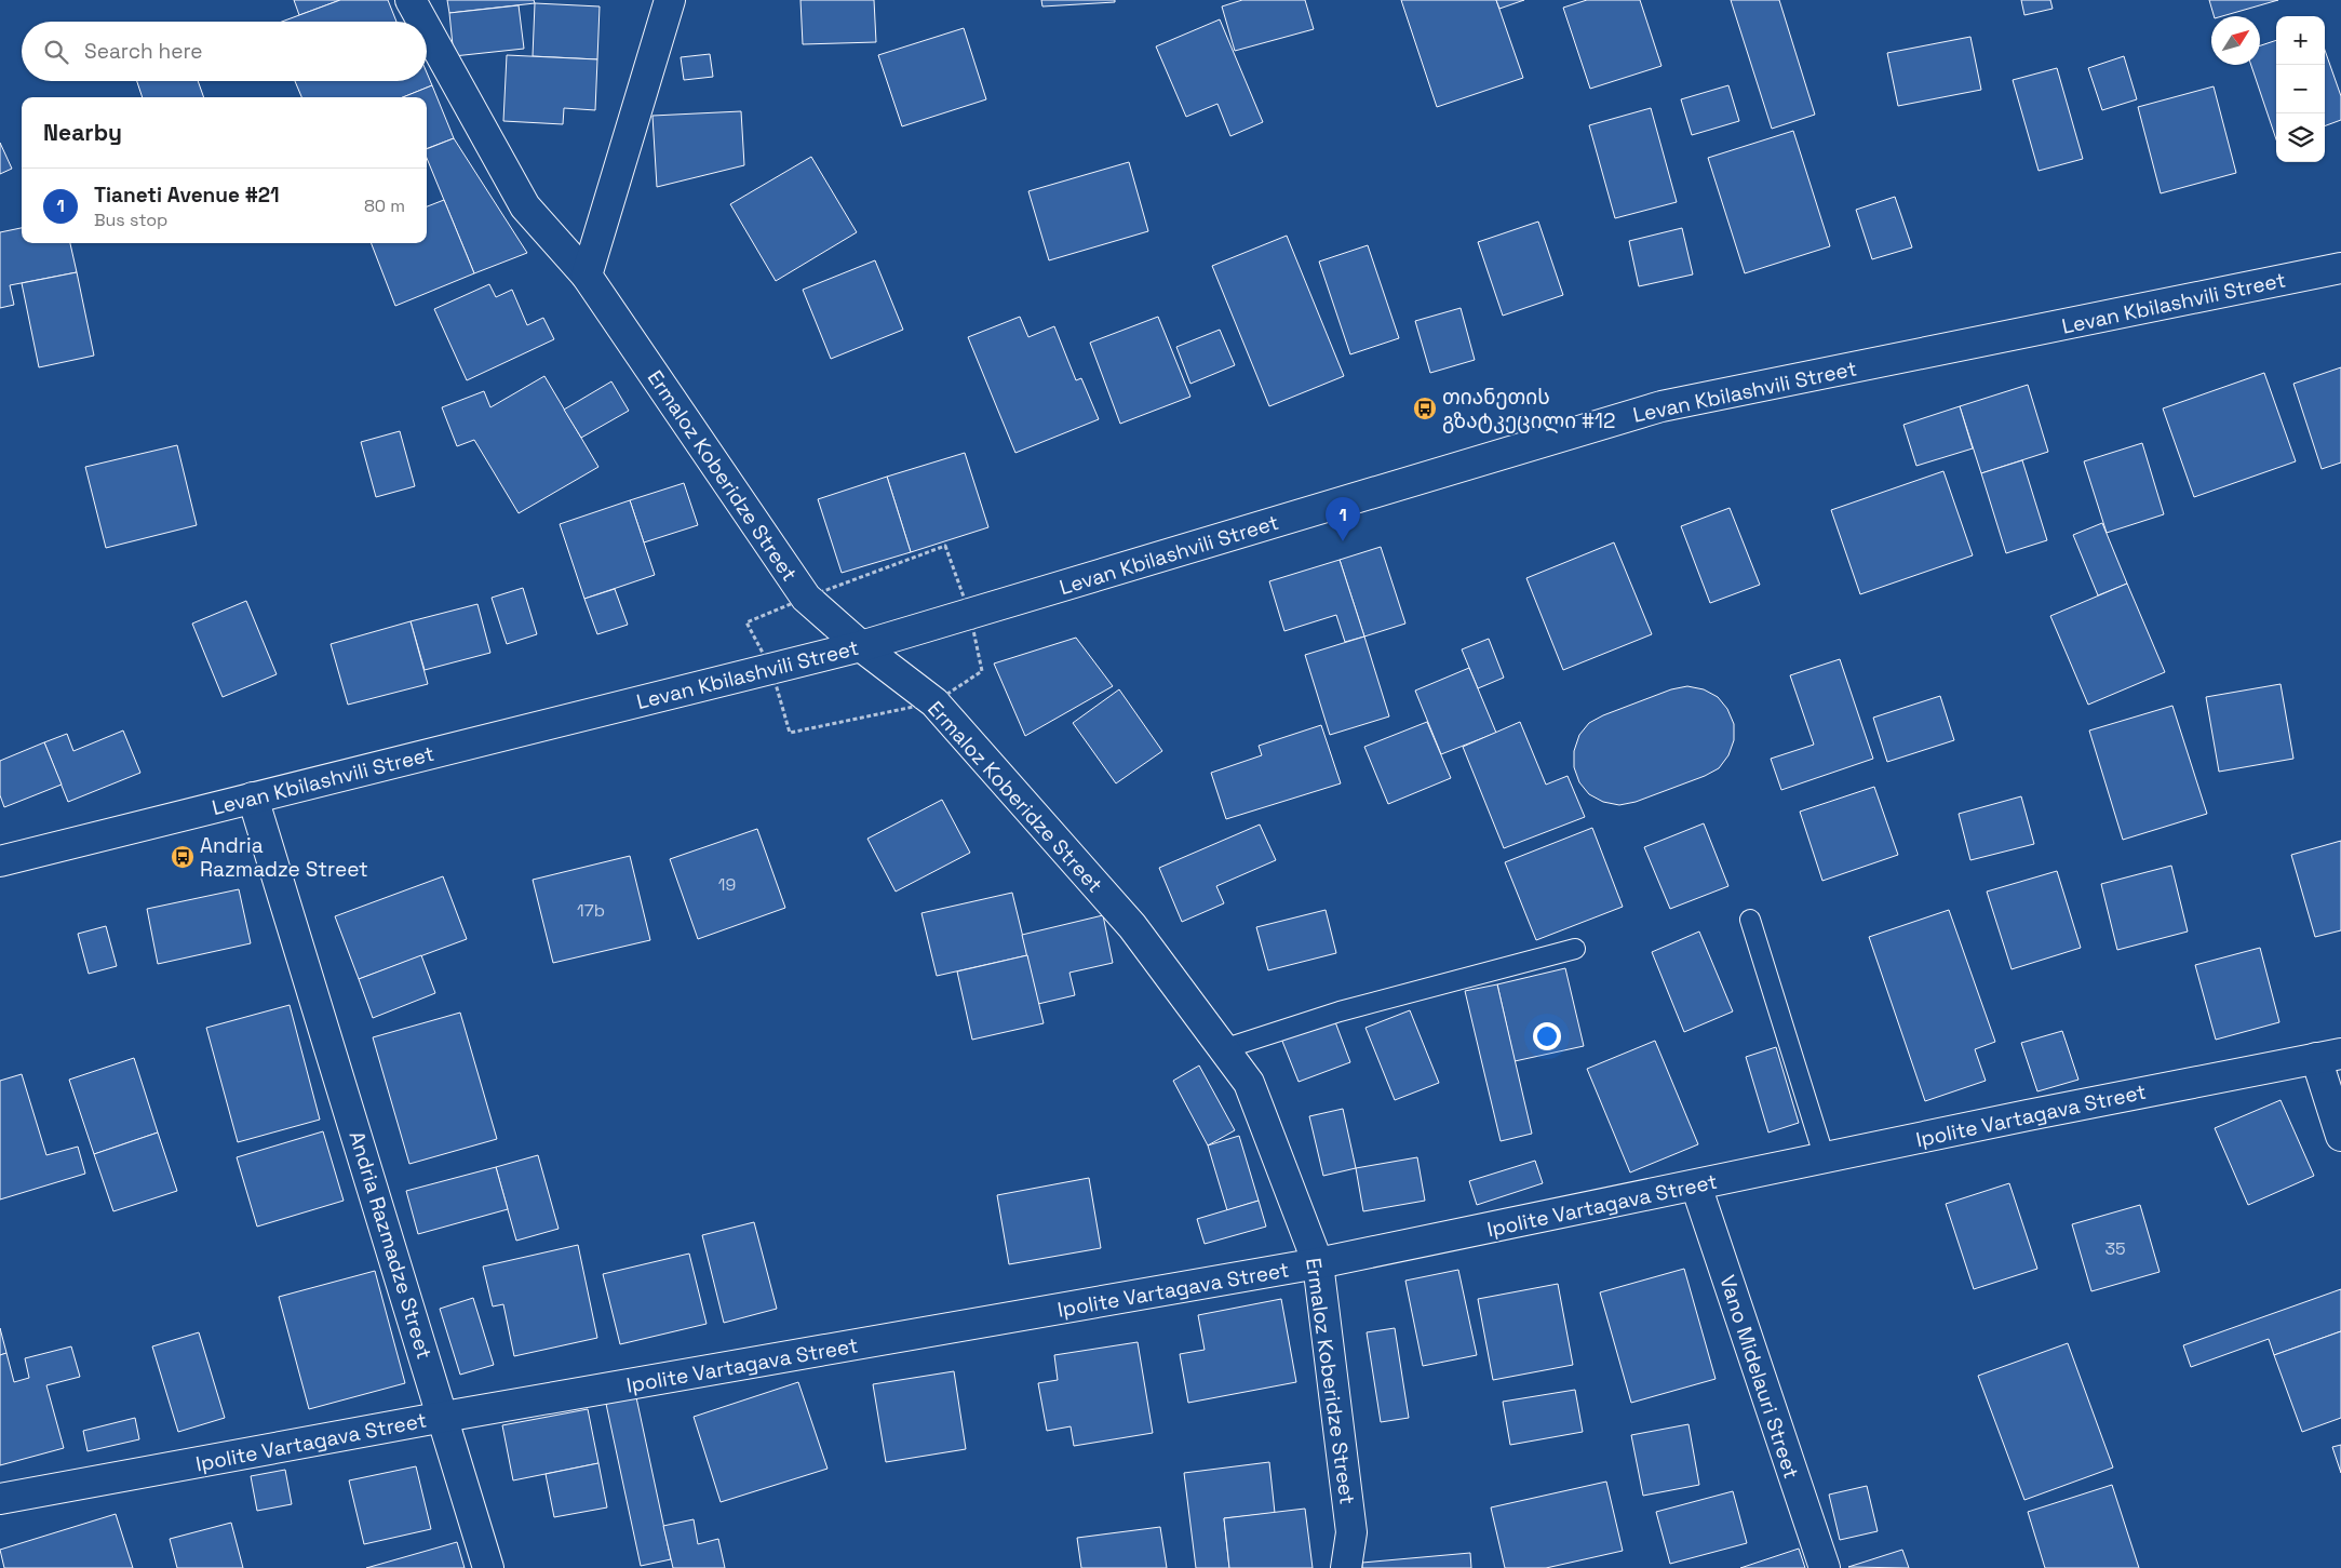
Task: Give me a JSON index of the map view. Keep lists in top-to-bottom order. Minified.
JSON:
{"streets":{"street":["Levan Kbilashvili Street","Ermaloz Koberidze Street","Ipolite Vartagava Street","Andria Razmadze Street","Vano Midelauri Street"]},"crossings":[["Levan Kbilashvili Street","Ermaloz Koberidze Street"],["Levan Kbilashvili Street","Andria Razmadze Street"],["Ermaloz Koberidze Street","Ipolite Vartagava Street"],["Ipolite Vartagava Street","Andria Razmadze Street"],["Ipolite Vartagava Street","Vano Midelauri Street"]],"places":{"bus stop":["თიანეთის გზატკეცილი #12","Andria Razmadze Street"]},"house_numbers":["19","17b","35"],"north":"top right","page":{"map_buttons":["+","−"],"search":"Search here","heading":"Nearby","list":[{"mark":"1","name":"Tianeti Avenue #21","note":"Bus stop","value":"80 m"}],"pins":"1"}}
